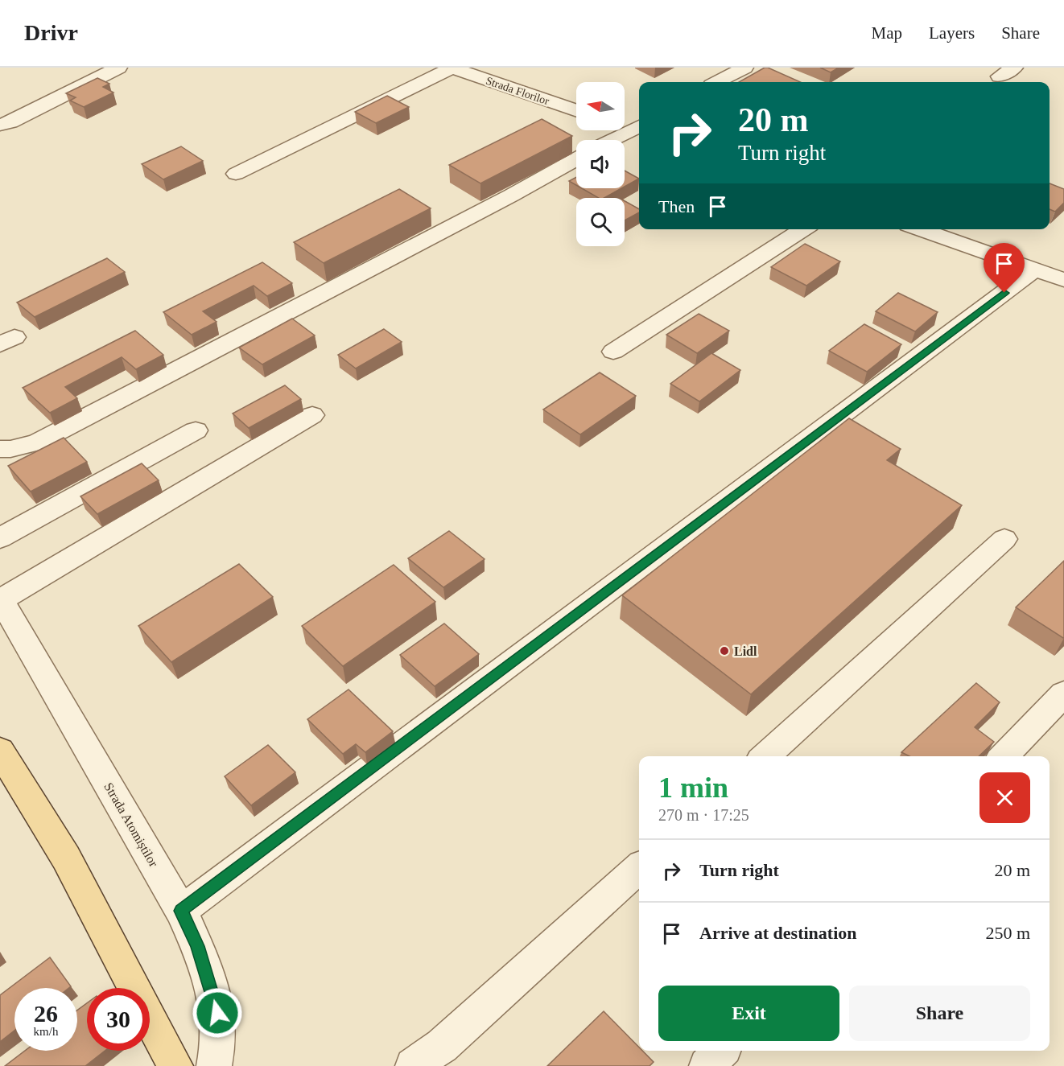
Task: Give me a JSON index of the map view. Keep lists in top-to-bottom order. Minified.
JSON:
{"streets":{"street":["Strada Florilor","Strada Atomiștilor"]},"places":["Lidl"],"north":"left","page":{"header":"Drivr","nav":["Map","Layers","Share"],"turn":["20 m","Turn right"],"then":"Then","heading":["1 min","270 m · 17:25"],"list":[{"name":"Turn right","value":"20 m"},{"name":"Arrive at destination","value":"250 m"}],"buttons":["Exit","Share"],"speed":"26 km/h","limit":"30"}}
